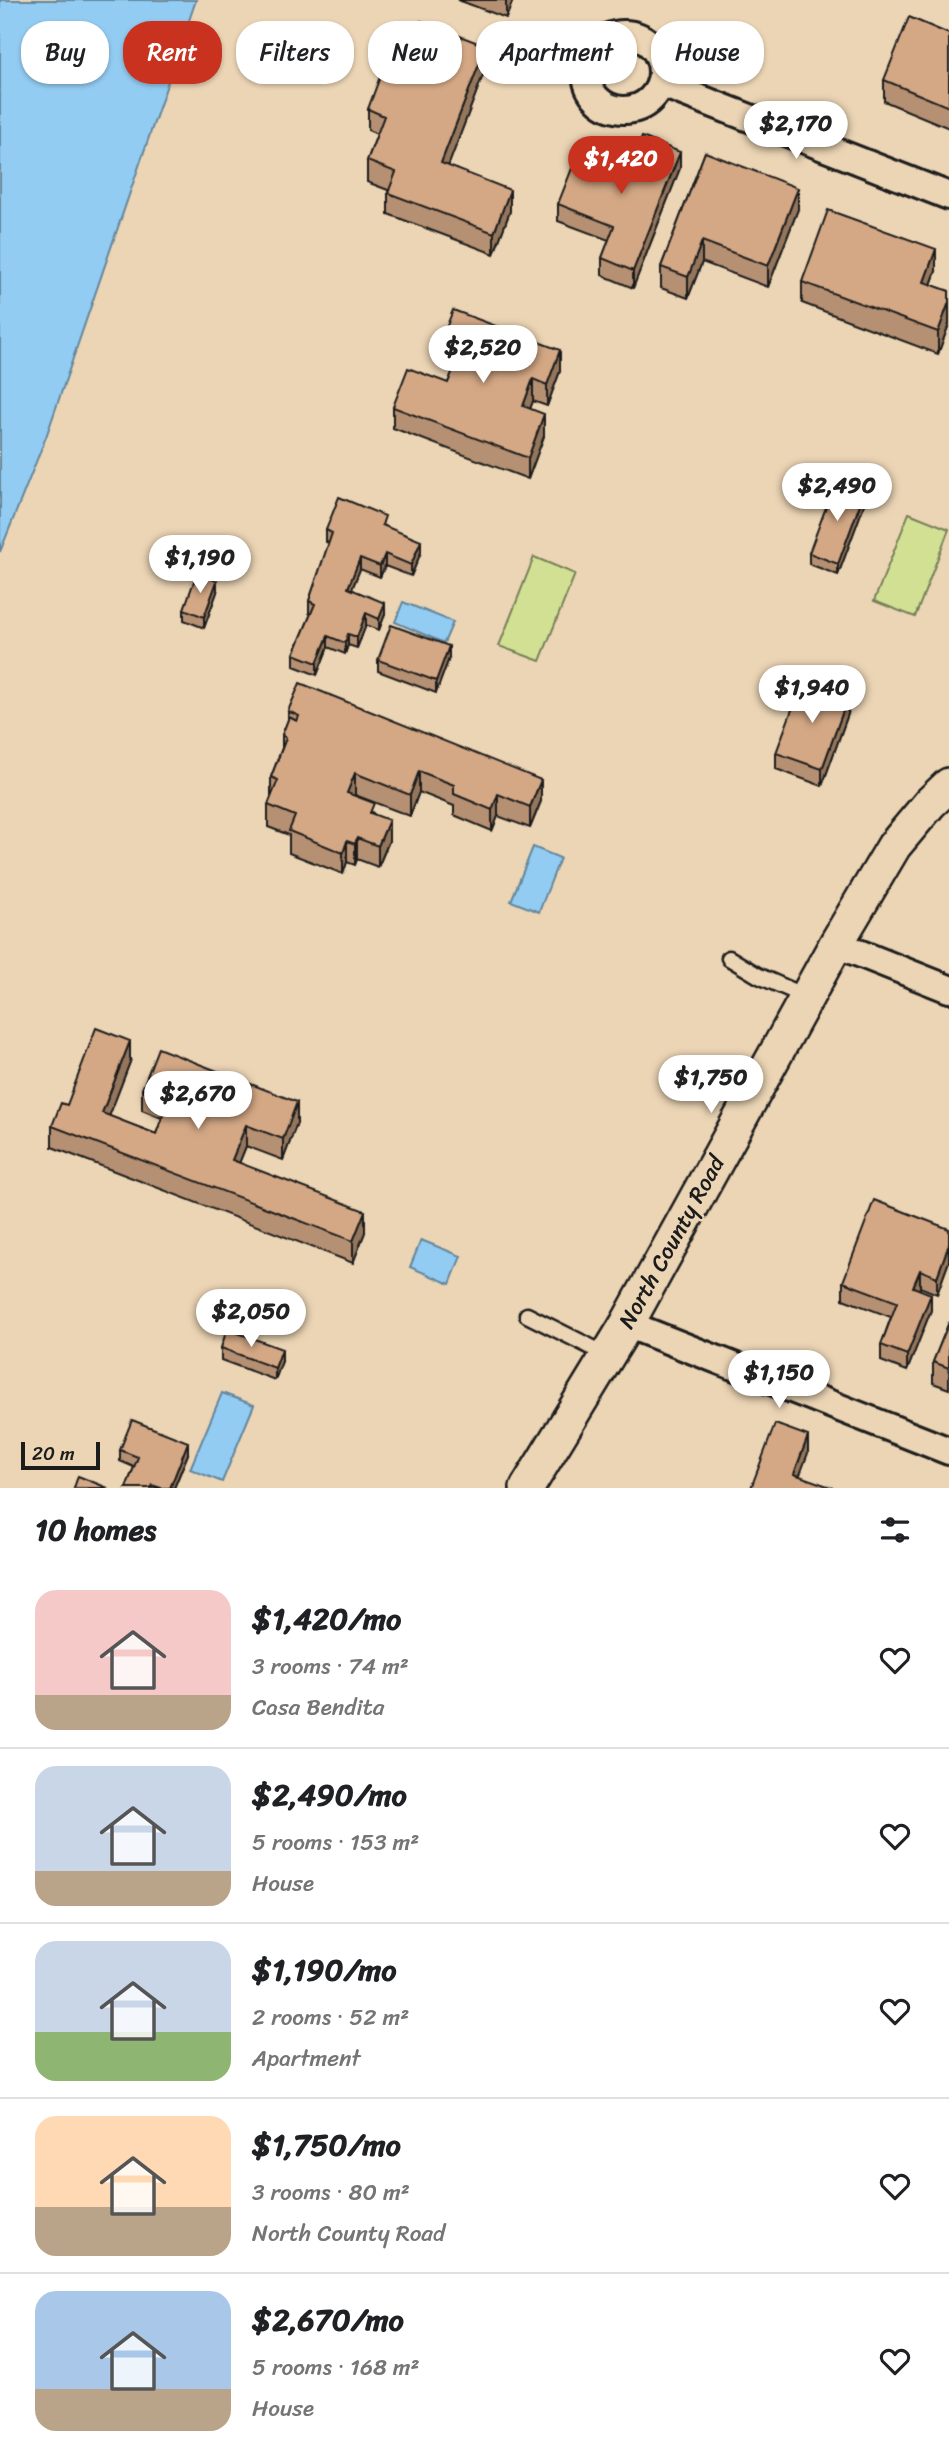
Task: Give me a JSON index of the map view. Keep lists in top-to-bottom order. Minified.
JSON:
{"streets":{"street":["North County Road"]},"scale_bar":"20 m","page":{"chip":["Buy","Rent","Filters","New","Apartment","House"],"price":["$2,170","$1,420","$2,520","$2,490","$1,190","$1,940","$1,750","$2,670","$2,050","$1,150"],"scale":"20 m","heading":"10 homes","list":[{"name":"$1,420/mo","note":"3 rooms · 74 m² · Casa Bendita"},{"name":"$2,490/mo","note":"5 rooms · 153 m² · House"},{"name":"$1,190/mo","note":"2 rooms · 52 m² · Apartment"},{"name":"$1,750/mo","note":"3 rooms · 80 m² · North County Road"},{"name":"$2,670/mo","note":"5 rooms · 168 m² · House"}]}}
